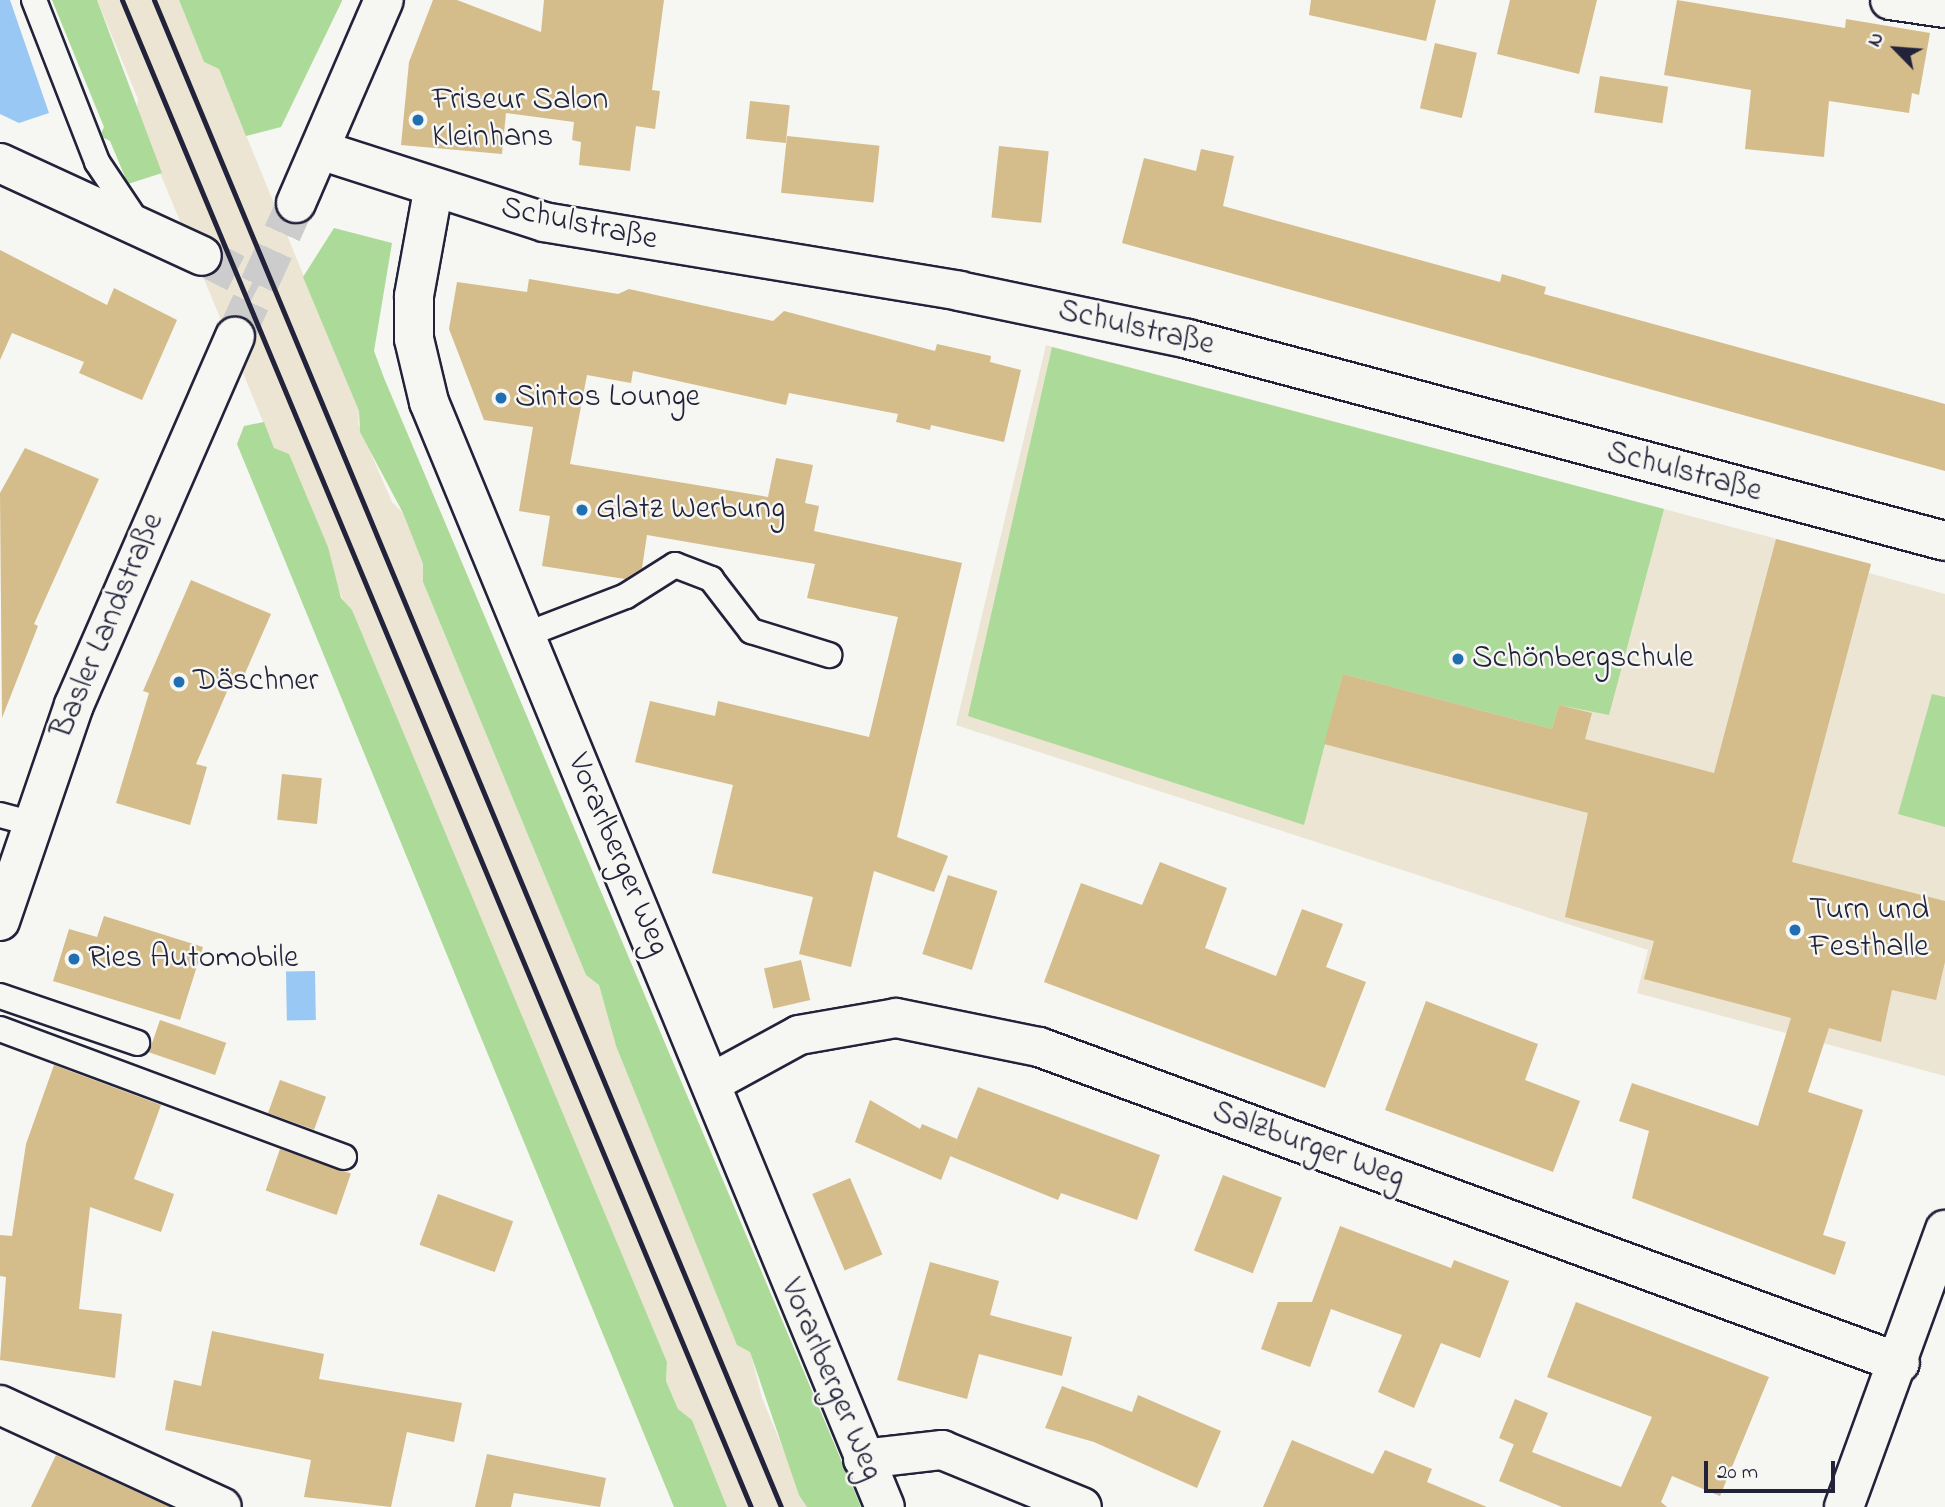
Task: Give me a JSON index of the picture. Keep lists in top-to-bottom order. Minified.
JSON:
{"streets":{"street":["Schulstraße","Basler Landstraße","Vorarlberger Weg","Salzburger Weg"]},"crossings":[["Schulstraße","Vorarlberger Weg"],["Vorarlberger Weg","Salzburger Weg"]],"places":["Friseur Salon Kleinhans","Sintos Lounge","Glatz Werbung","Schönbergschule","Däschner","Turn und Festhalle","Ries Automobile"],"scale_bar":"20 m","north":"top left"}
